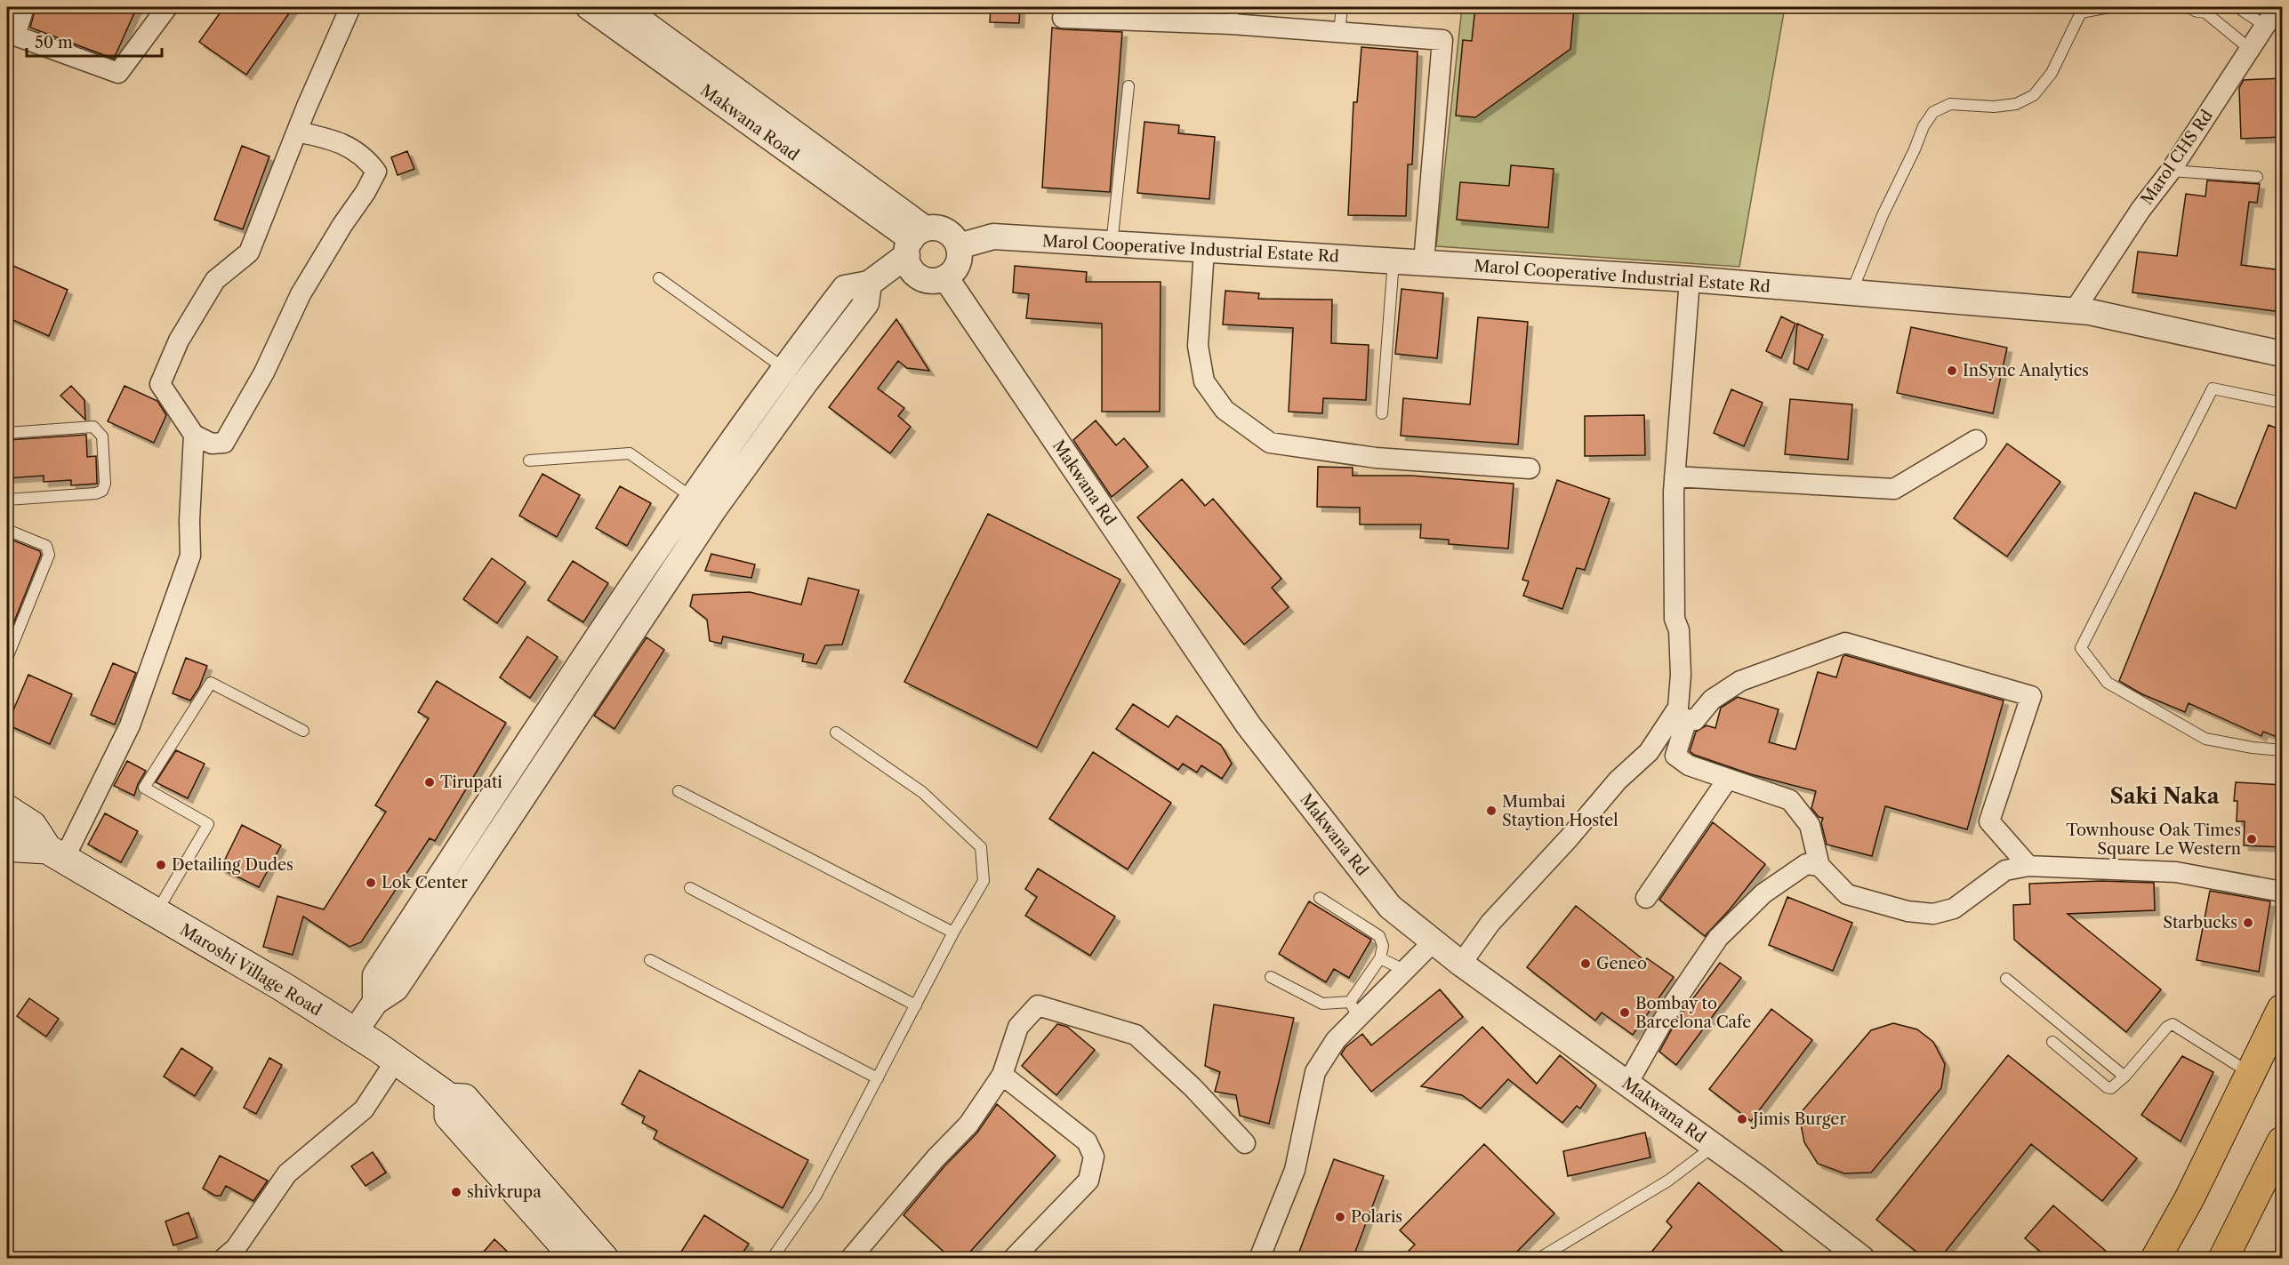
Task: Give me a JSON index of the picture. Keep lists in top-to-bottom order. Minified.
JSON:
{"streets":{"main road":["Maroshi Village Road"],"street":["Makwana Road","Marol CHS Rd","Marol Cooperative Industrial Estate Rd","Makwana Rd"]},"crossings":[["Makwana Road","Marol Cooperative Industrial Estate Rd"],["Makwana Road","Makwana Rd"],["Marol CHS Rd","Marol Cooperative Industrial Estate Rd"],["Marol Cooperative Industrial Estate Rd","Makwana Rd"]],"districts":["Saki Naka"],"places":["InSync Analytics","Tirupati","Mumbai Staytion Hostel","Townhouse Oak Times Square Le Western","Detailing Dudes","Lok Center","Starbucks","Geneo","Bombay to Barcelona Cafe","Jimis Burger","shivkrupa","Polaris"],"scale_bar":"50 m"}
